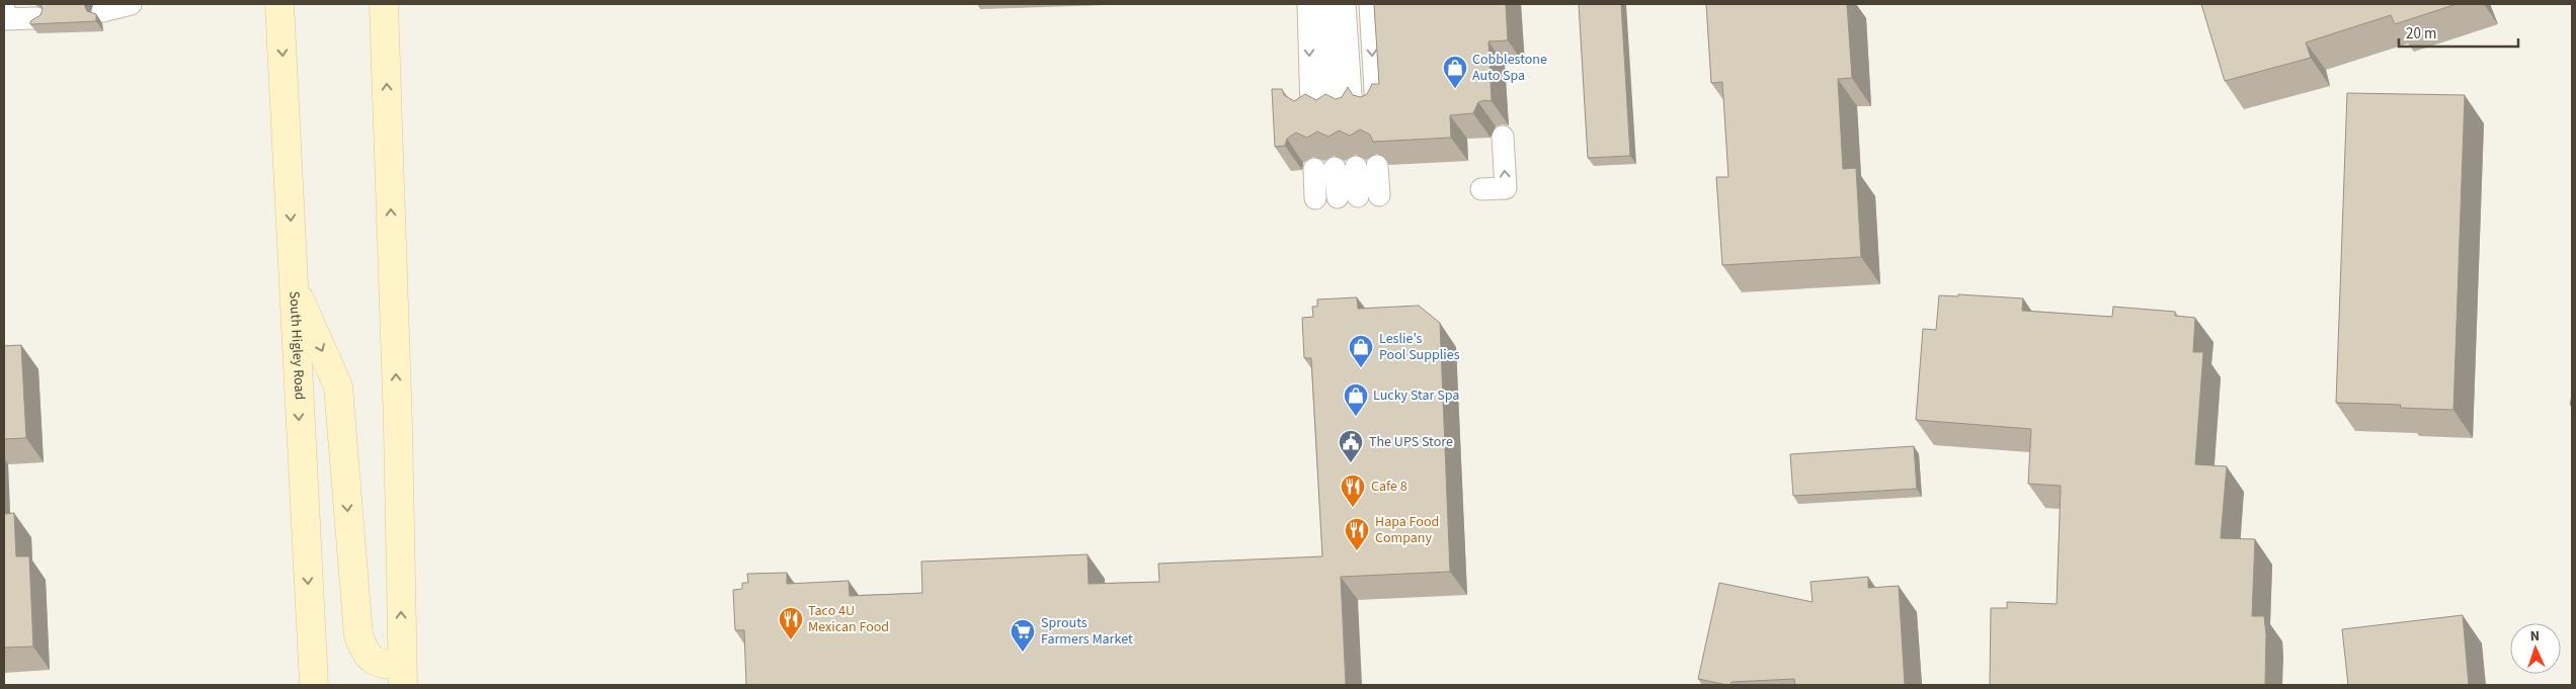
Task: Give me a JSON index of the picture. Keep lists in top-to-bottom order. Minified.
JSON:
{"streets":{"main road":["South Higley Road"]},"places":{"shop":["Cobblestone Auto Spa","Leslie's Pool Supplies","Lucky Star Spa"],"public building":["The UPS Store"],"restaurant":["Cafe 8","Hapa Food Company","Taco 4U Mexican Food"],"supermarket":["Sprouts Farmers Market"]},"scale_bar":"20 m","north":"top"}
